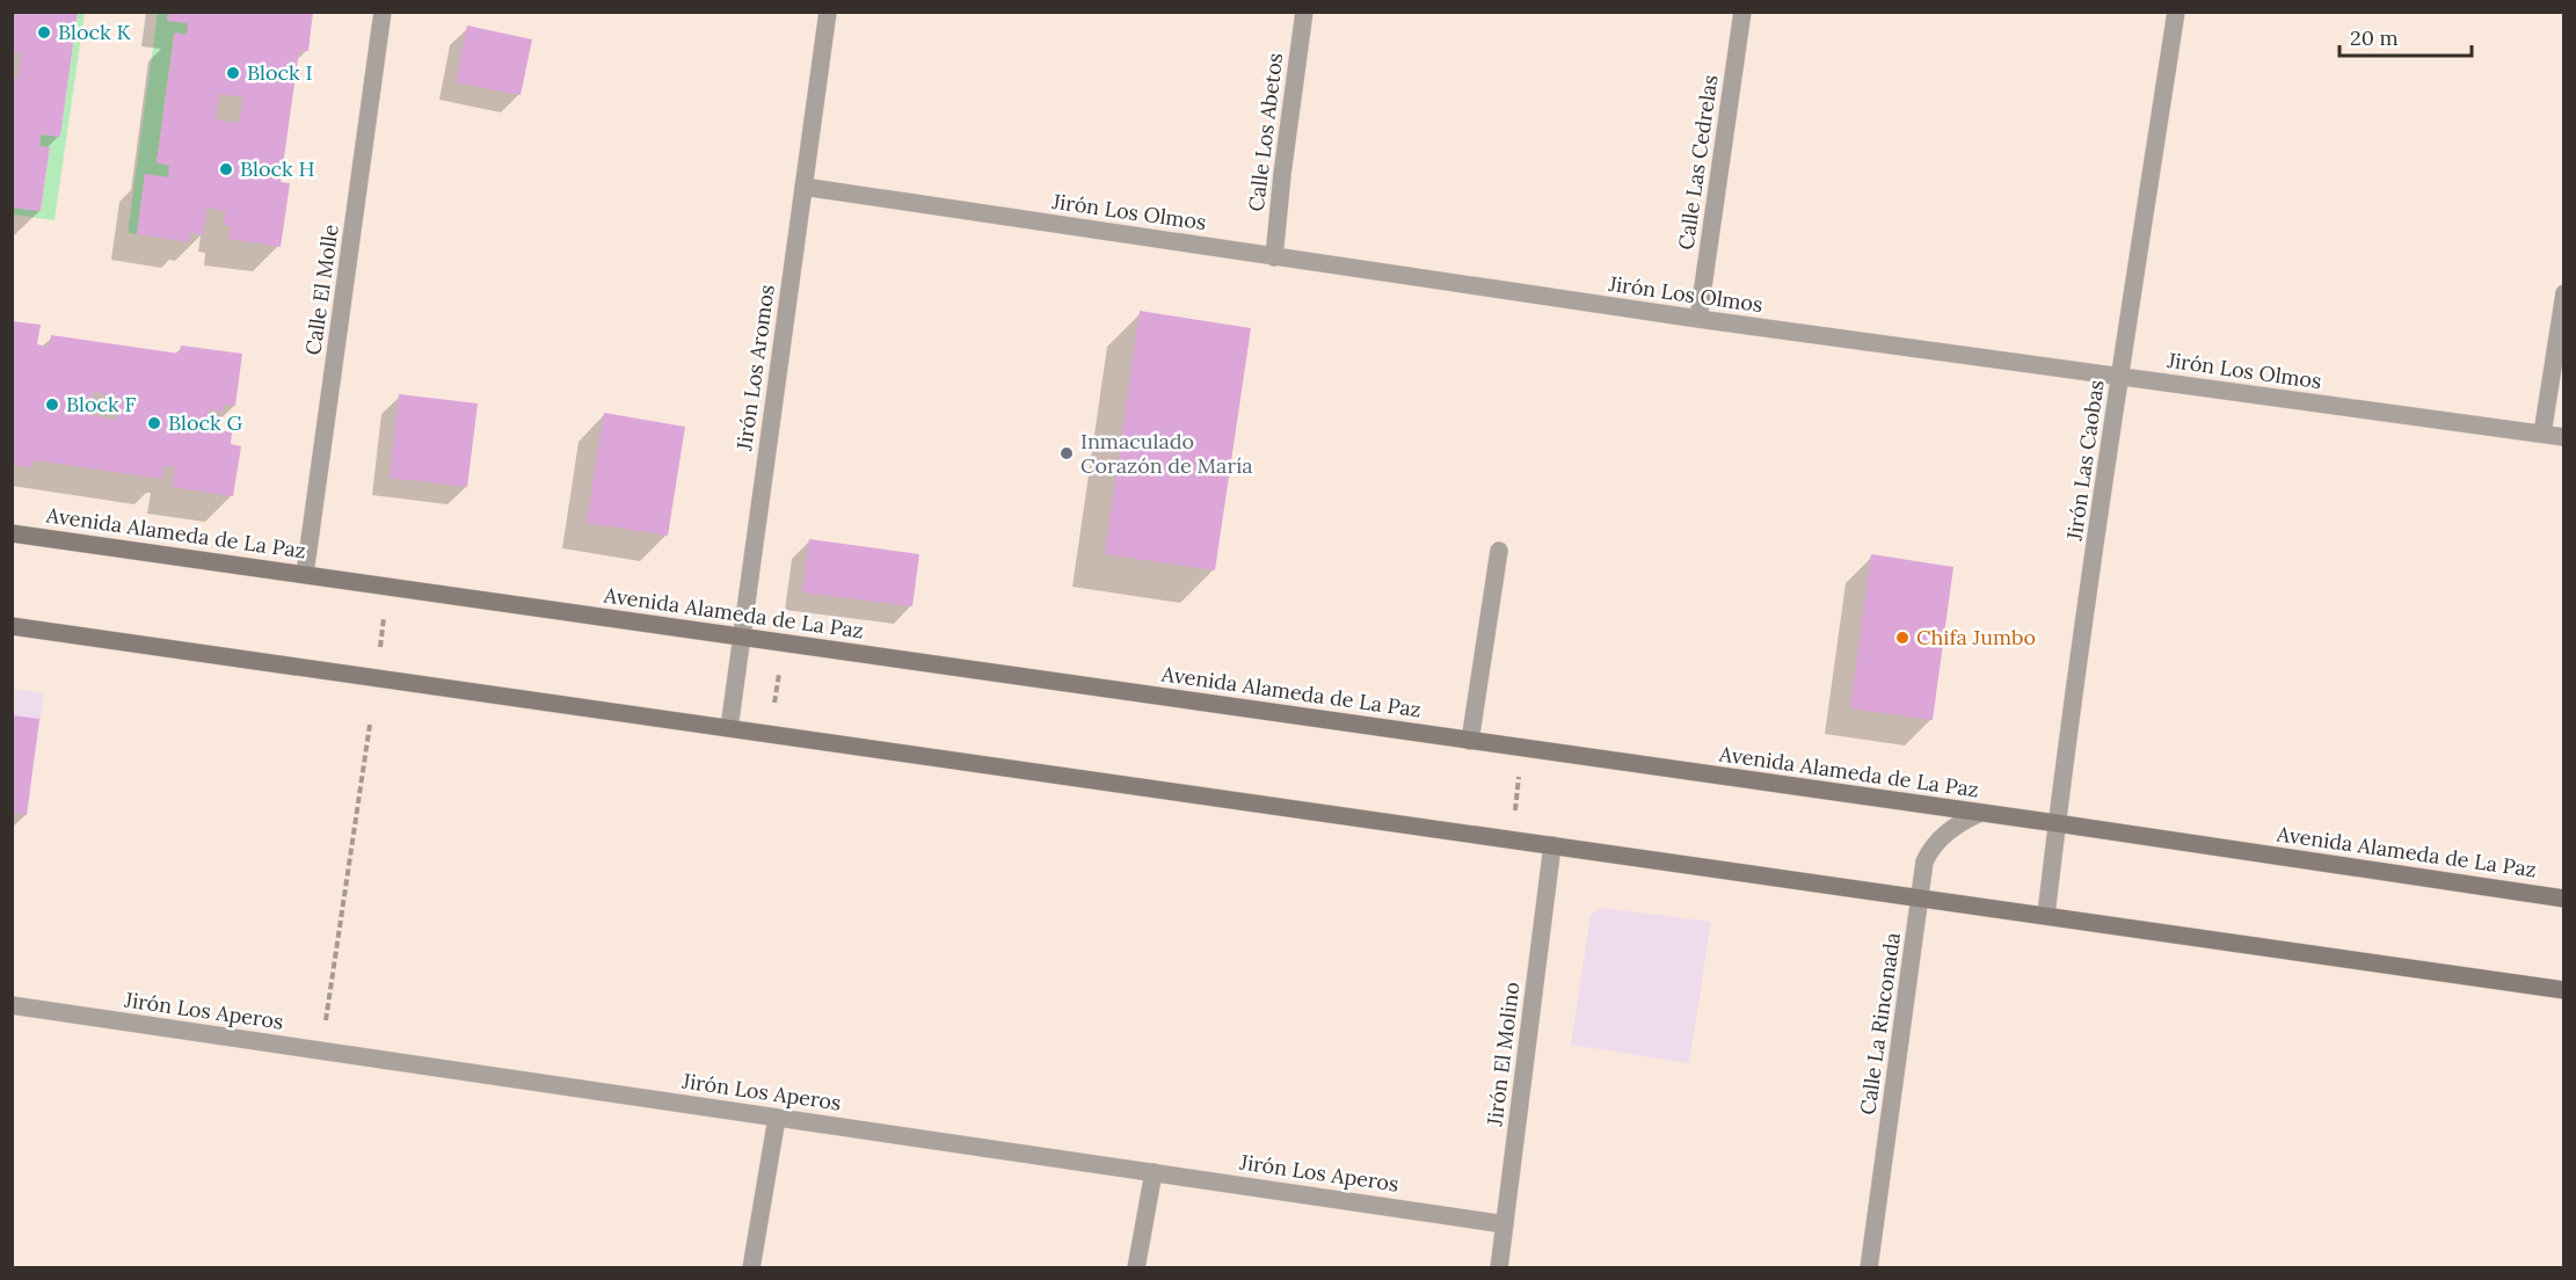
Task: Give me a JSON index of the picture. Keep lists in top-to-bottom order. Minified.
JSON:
{"streets":{"street":["Calle Los Abetos","Calle Las Cedrelas","Jirón Los Olmos","Calle El Molle","Jirón Los Aromos","Jirón Las Caobas","Avenida Alameda de La Paz","Jirón Los Aperos","Calle La Rinconada","Jirón El Molino"]},"crossings":[["Calle Los Abetos","Jirón Los Olmos"],["Calle Las Cedrelas","Jirón Los Olmos"],["Jirón Los Olmos","Jirón Los Aromos"],["Jirón Los Olmos","Jirón Las Caobas"],["Calle El Molle","Avenida Alameda de La Paz"],["Jirón Los Aromos","Avenida Alameda de La Paz"],["Jirón Las Caobas","Avenida Alameda de La Paz"],["Avenida Alameda de La Paz","Calle La Rinconada"],["Jirón Los Aperos","Jirón El Molino"]],"places":["Block K","Block I","Block H","Block F","Block G","Inmaculado Corazón de María","Chifa Jumbo"],"scale_bar":"20 m"}
